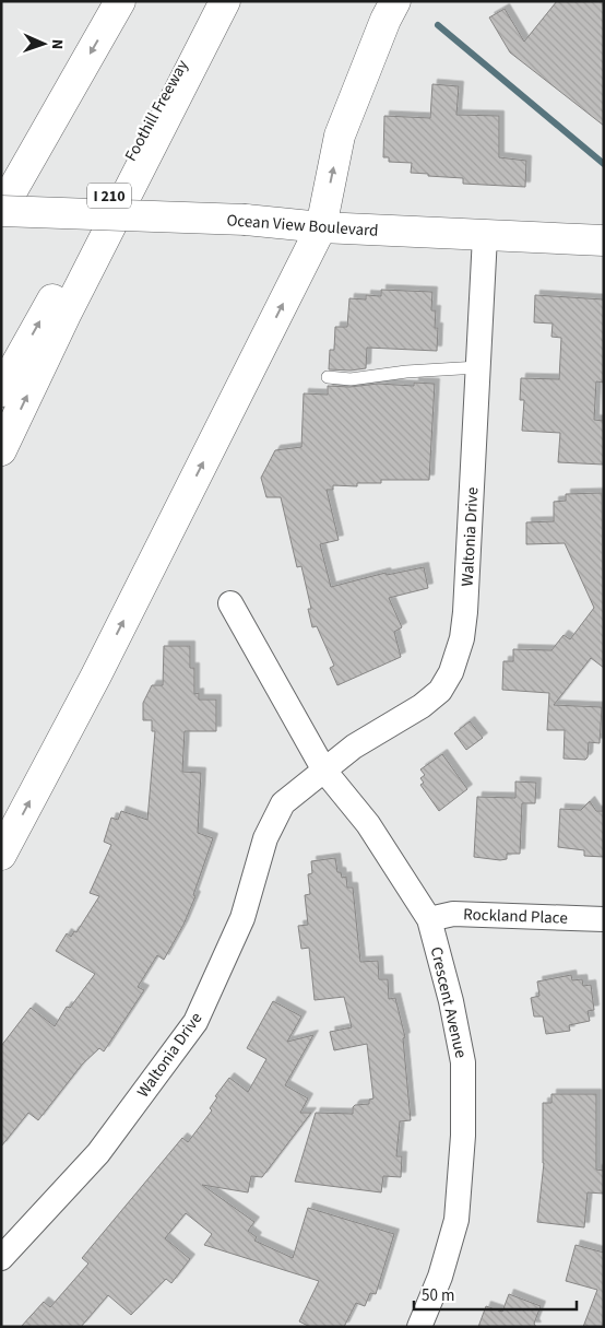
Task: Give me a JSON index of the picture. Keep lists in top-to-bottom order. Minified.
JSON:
{"streets":{"main road":["Foothill Freeway","I 210","Ocean View Boulevard"],"street":["Waltonia Drive","Rockland Place","Crescent Avenue"]},"crossings":[["Ocean View Boulevard","Waltonia Drive"],["Waltonia Drive","Crescent Avenue"],["Rockland Place","Crescent Avenue"]],"scale_bar":"50 m","north":"right"}
